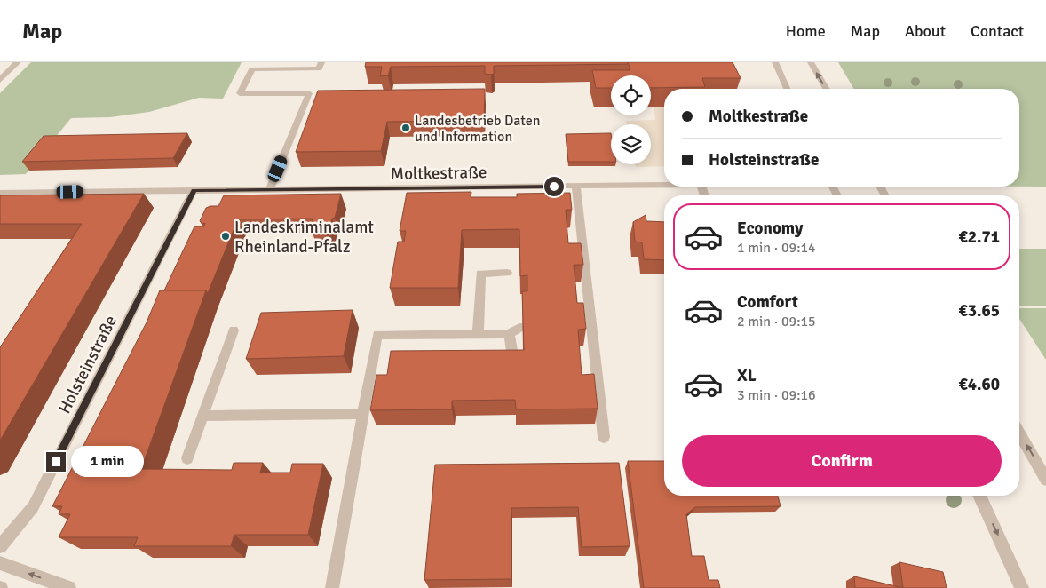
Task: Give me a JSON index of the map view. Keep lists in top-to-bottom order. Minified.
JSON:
{"streets":{"street":["Moltkestraße","Holsteinstraße"]},"crossings":[["Moltkestraße","Holsteinstraße"]],"places":["Landesbetrieb Daten und Information","Landeskriminalamt Rheinland-Pfalz"],"page":{"header":"Map","nav":["Home","Map","About","Contact"],"banner":["Moltkestraße","Holsteinstraße"],"list":[{"name":"Economy","note":"1 min · 09:14","value":"€2.71"},{"name":"Comfort","note":"2 min · 09:15","value":"€3.65"},{"name":"XL","note":"3 min · 09:16","value":"€4.60"}],"buttons":"Confirm","bubble":"1 min"}}
